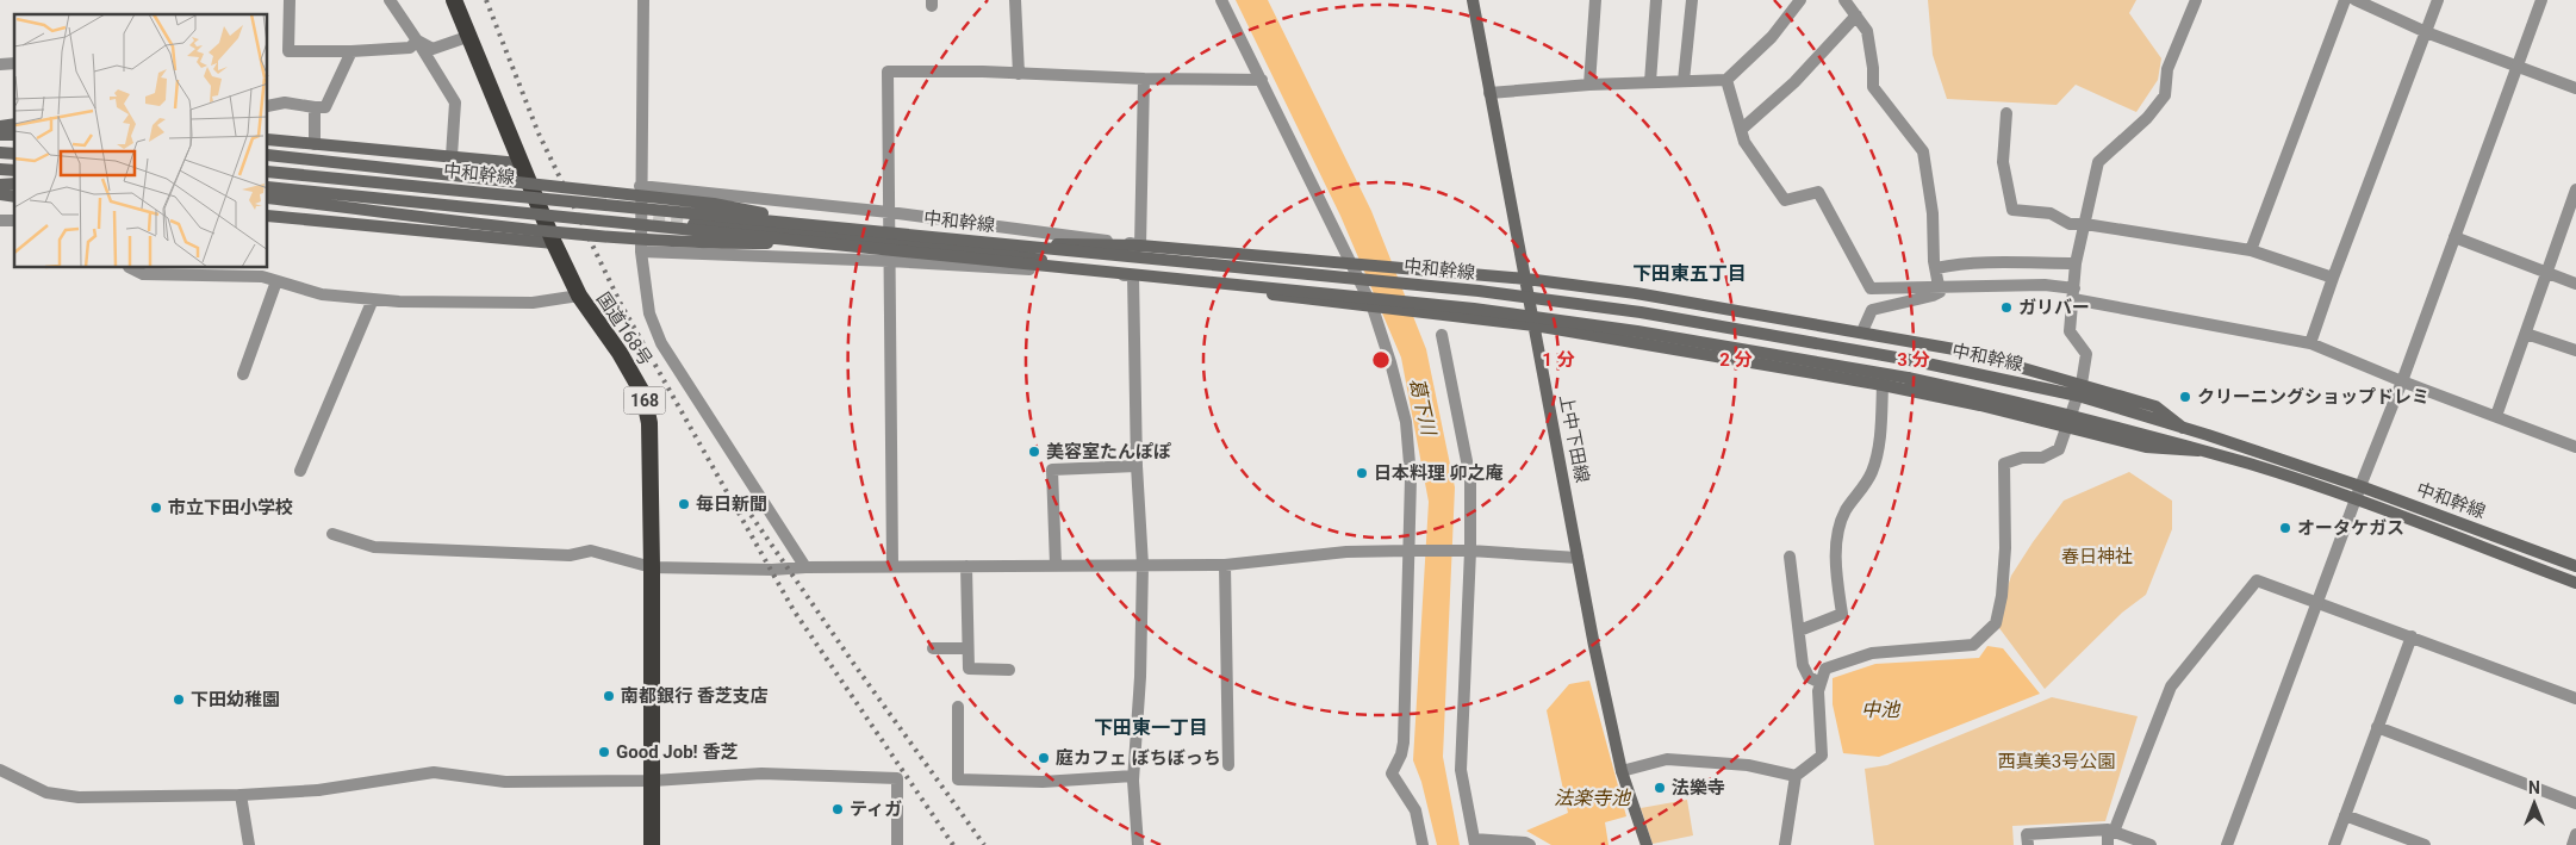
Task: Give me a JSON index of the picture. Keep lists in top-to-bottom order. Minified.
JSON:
{"streets":{"highway":["国道168号","168"],"main road":["中和幹線","上中下田線"]},"districts":["下田東五丁目","下田東一丁目"],"water":["葛下川","中池","法楽寺池"],"parks":["春日神社","西真美3号公園"],"places":["ガリバー","クリーニングショップドレミ","美容室たんぽぽ","日本料理 卯之庵","毎日新聞","市立下田小学校","オータケガス","南都銀行 香芝支店","下田幼稚園","Good Job! 香芝","庭カフェ ぼちぼっち","法樂寺","ティガ"],"north":"top","rings":["1 分","2 分","3 分"]}
